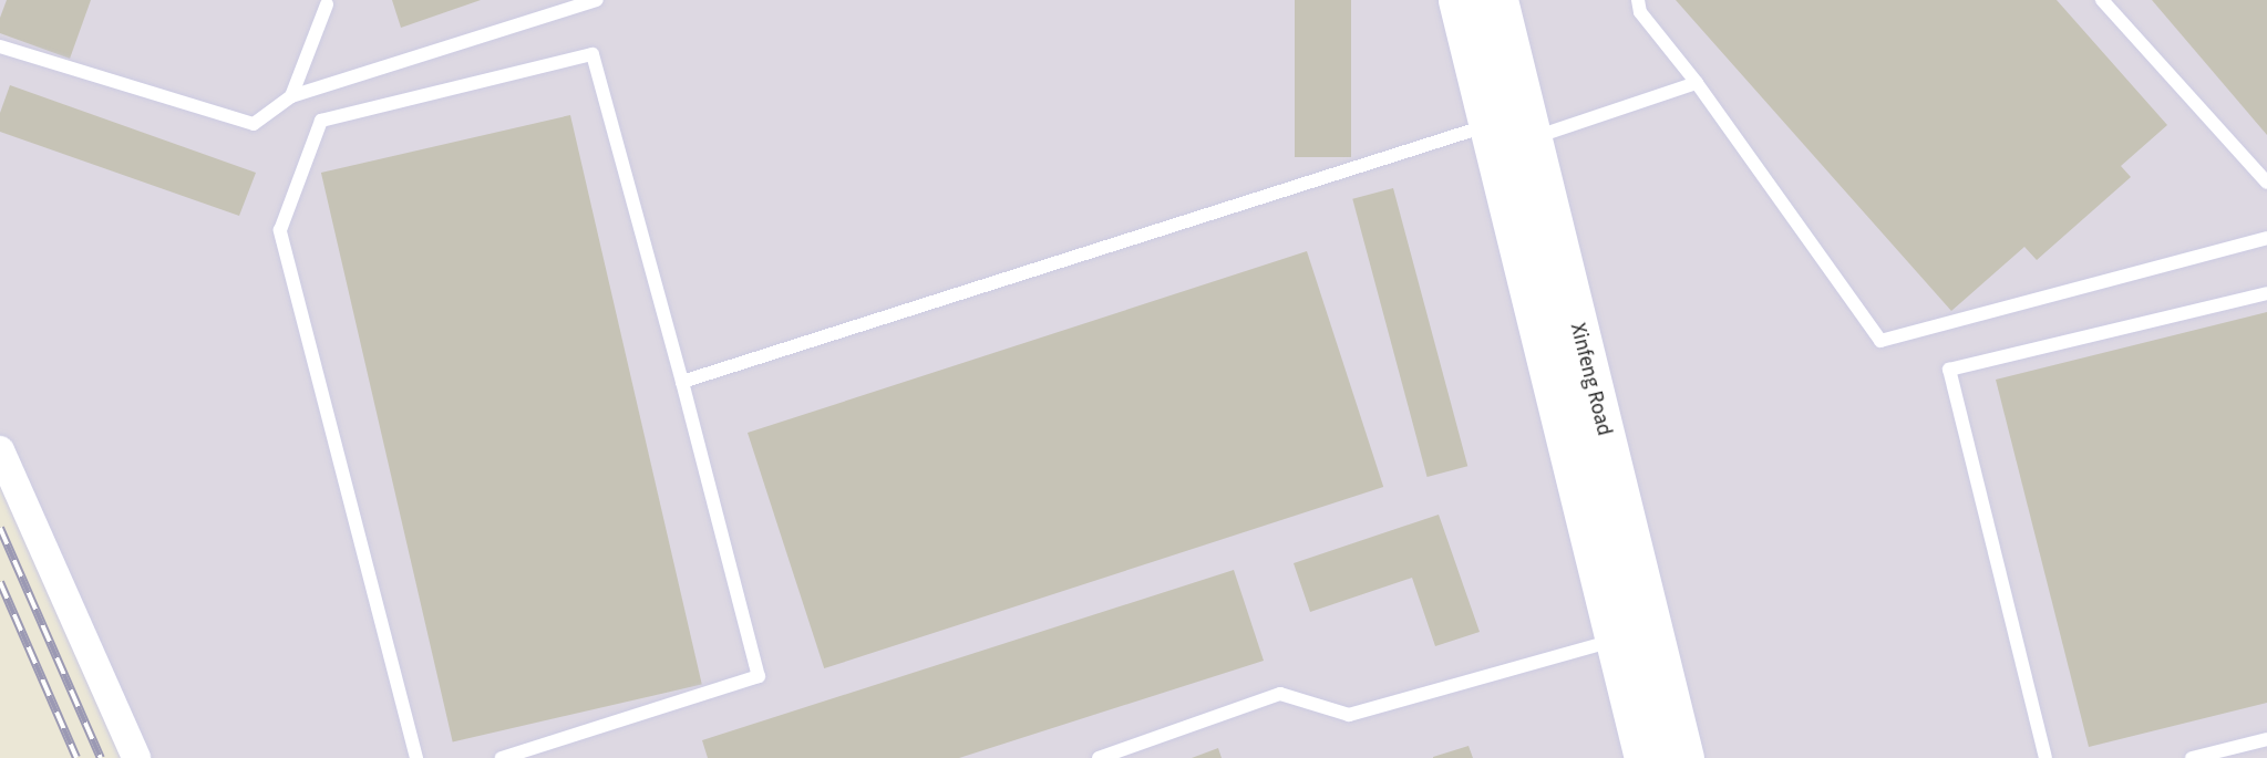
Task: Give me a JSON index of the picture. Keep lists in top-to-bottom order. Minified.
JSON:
{"streets":{"main road":["Xinfeng Road"]}}
